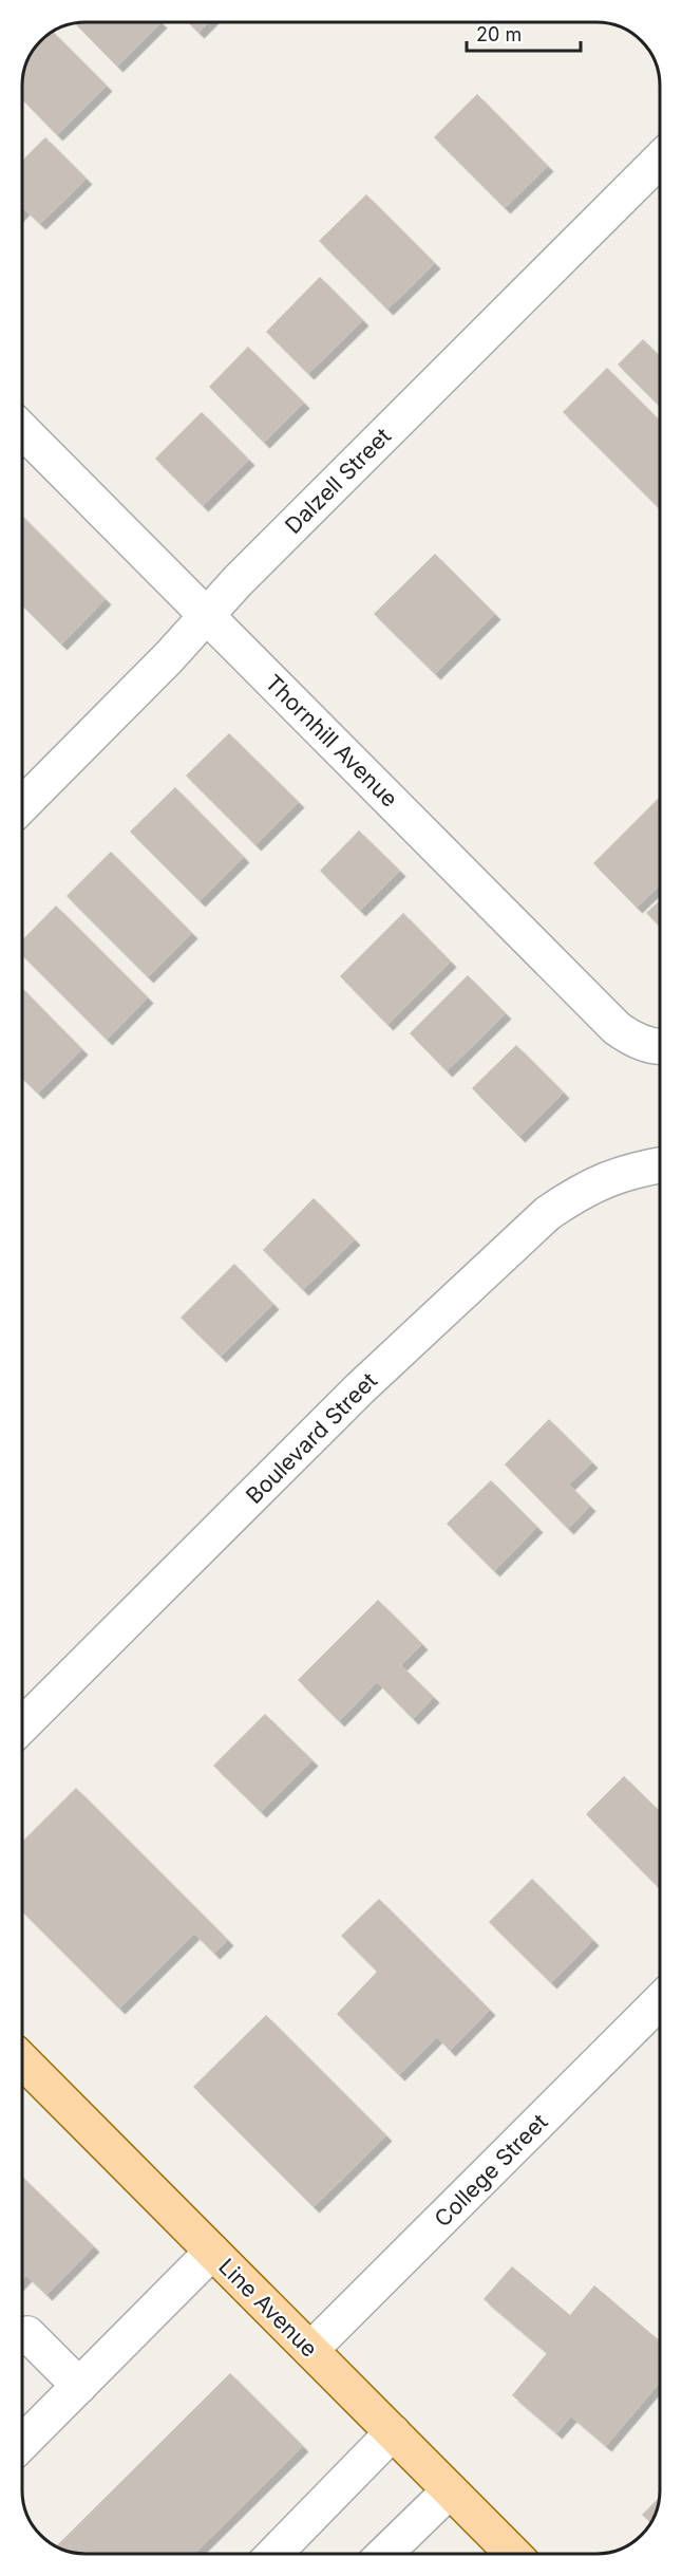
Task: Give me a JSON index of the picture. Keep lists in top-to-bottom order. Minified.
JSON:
{"streets":{"main road":["Line Avenue"],"street":["Dalzell Street","Thornhill Avenue","Boulevard Street","College Street"]},"crossings":[["Dalzell Street","Thornhill Avenue"],["College Street","Line Avenue"]],"scale_bar":"20 m"}
